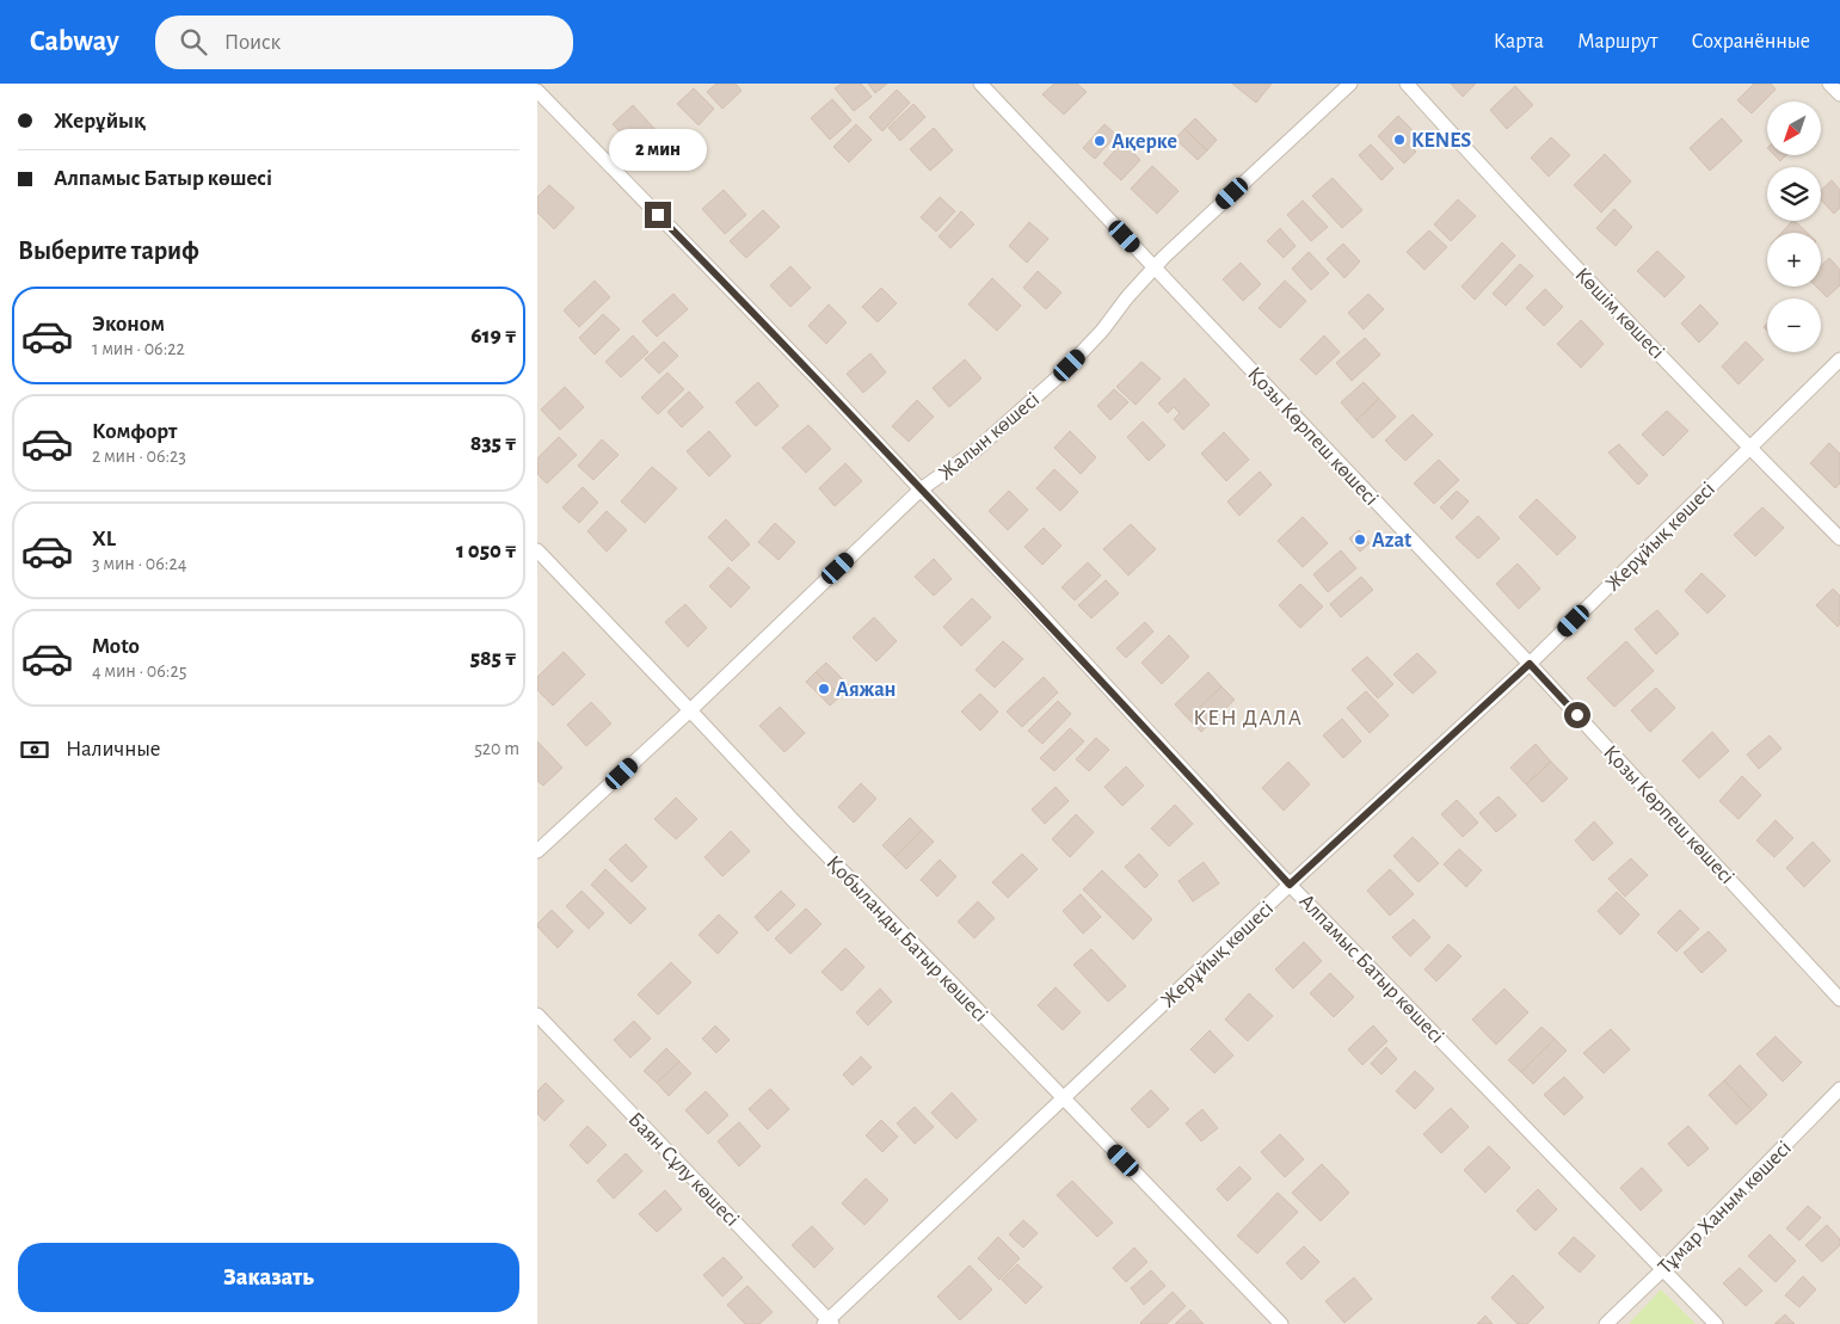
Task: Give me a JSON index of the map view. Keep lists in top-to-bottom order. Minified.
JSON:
{"streets":{"street":["Көшім көшесі","Жалын көшесі","Қозы Көрпеш көшесі","Жерұйық көшесі","Қобыланды Батыр көшесі","Алпамыс Батыр көшесі","Баян Сұлу көшесі","Тұмар Ханым көшесі"]},"crossings":[["Көшім көшесі","Жерұйық көшесі"],["Жалын көшесі","Қозы Көрпеш көшесі"],["Жалын көшесі","Қобыланды Батыр көшесі"],["Жалын көшесі","Алпамыс Батыр көшесі"],["Қозы Көрпеш көшесі","Жерұйық көшесі"],["Жерұйық көшесі","Қобыланды Батыр көшесі"],["Жерұйық көшесі","Алпамыс Батыр көшесі"],["Жерұйық көшесі","Баян Сұлу көшесі"],["Алпамыс Батыр көшесі","Тұмар Ханым көшесі"]],"districts":["КЕН ДАЛА"],"places":["KENES","Ақерке","Azat","Аяжан"],"north":"bottom left","page":{"header":"Cabway","search":"Поиск","nav":["Карта","Маршрут","Сохранённые"],"banner":["Жерұйық","Алпамыс Батыр көшесі"],"map_buttons":["+","−"],"bubble":"2 мин","heading":"Выберите тариф","list":[{"name":"Эконом","note":"1 мин · 06:22","value":"619 ₸"},{"name":"Комфорт","note":"2 мин · 06:23","value":"835 ₸"},{"name":"XL","note":"3 мин · 06:24","value":"1 050 ₸"},{"name":"Moto","note":"4 мин · 06:25","value":"585 ₸"}],"pay":["Наличные","520 m"],"buttons":"Заказать"}}
